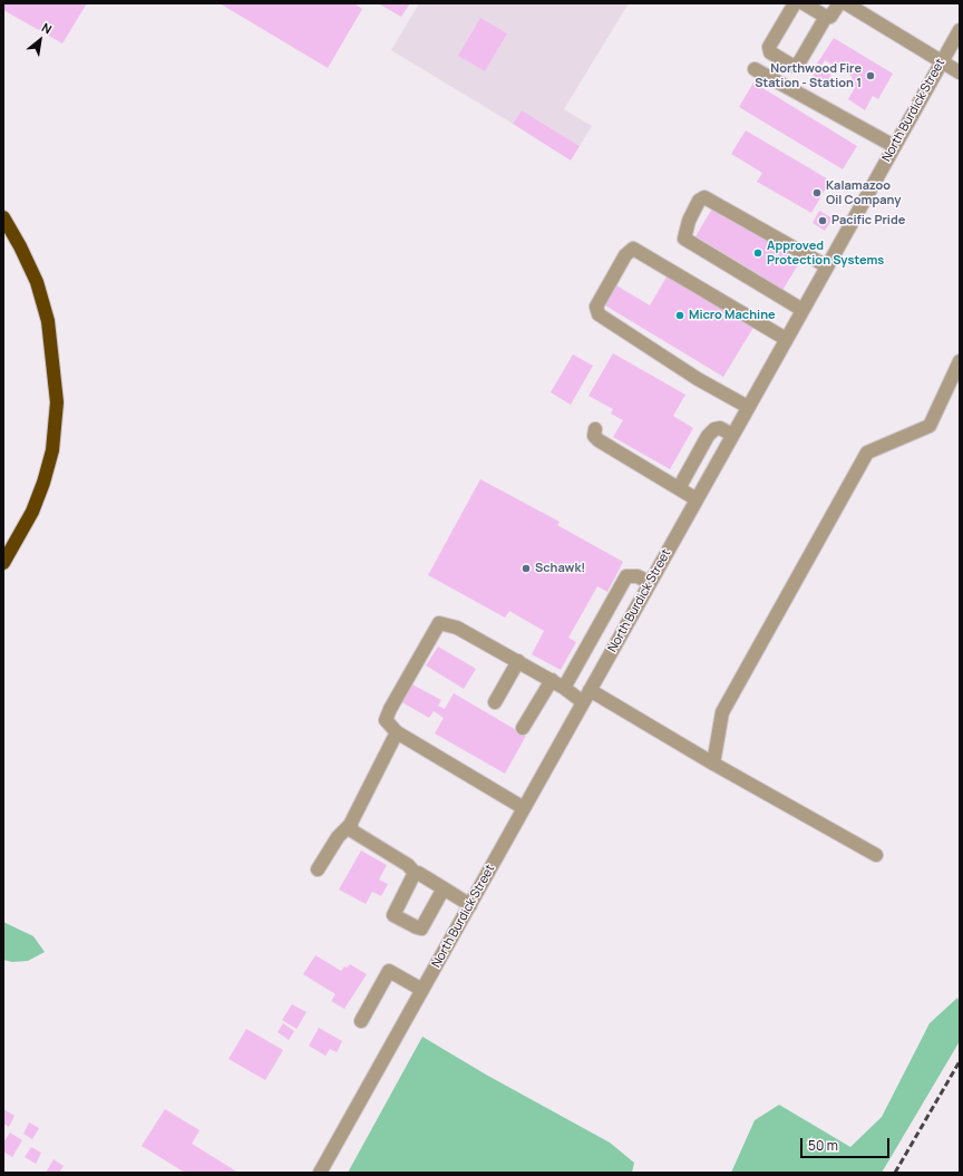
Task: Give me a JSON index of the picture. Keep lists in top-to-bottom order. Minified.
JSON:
{"streets":{"street":["North Burdick Street"]},"places":["Northwood Fire Station - Station 1","Kalamazoo Oil Company","Pacific Pride","Approved Protection Systems","Micro Machine","Schawk!"],"scale_bar":"50 m","north":"top right"}
